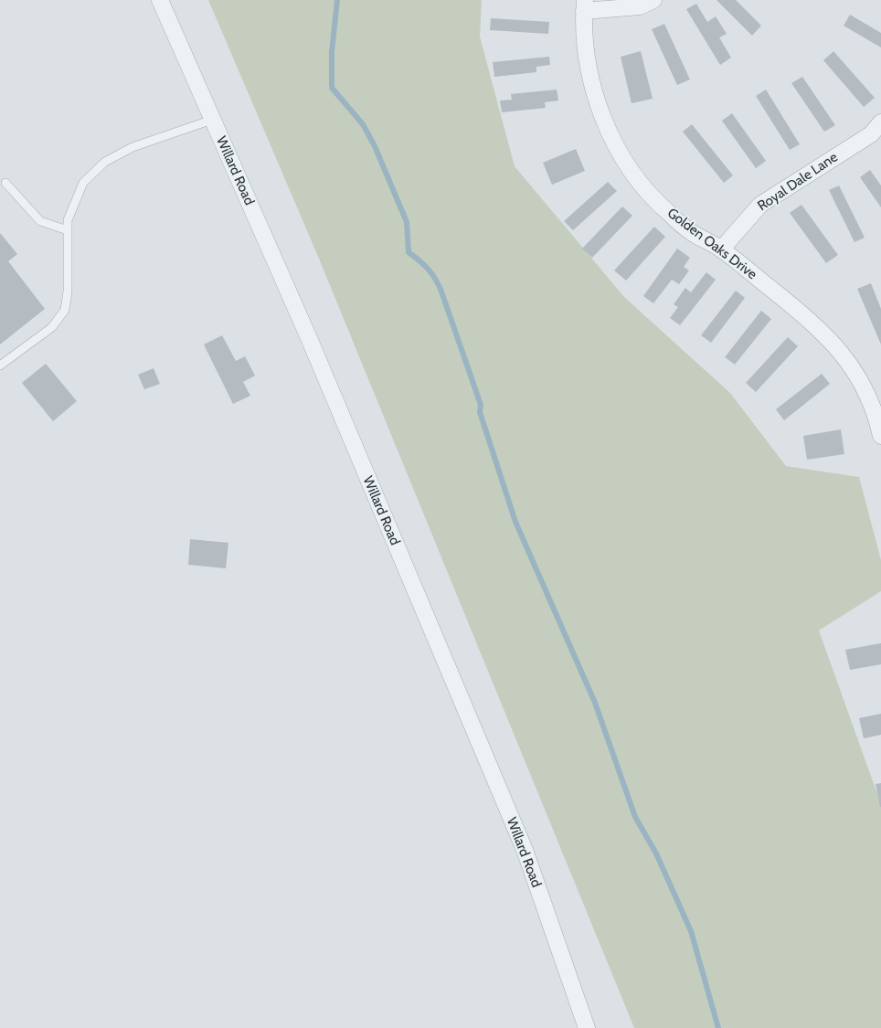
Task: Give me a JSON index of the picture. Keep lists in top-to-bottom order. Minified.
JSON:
{"streets":{"street":["Willard Road","Royal Dale Lane","Golden Oaks Drive"]},"crossings":[["Royal Dale Lane","Golden Oaks Drive"]]}
